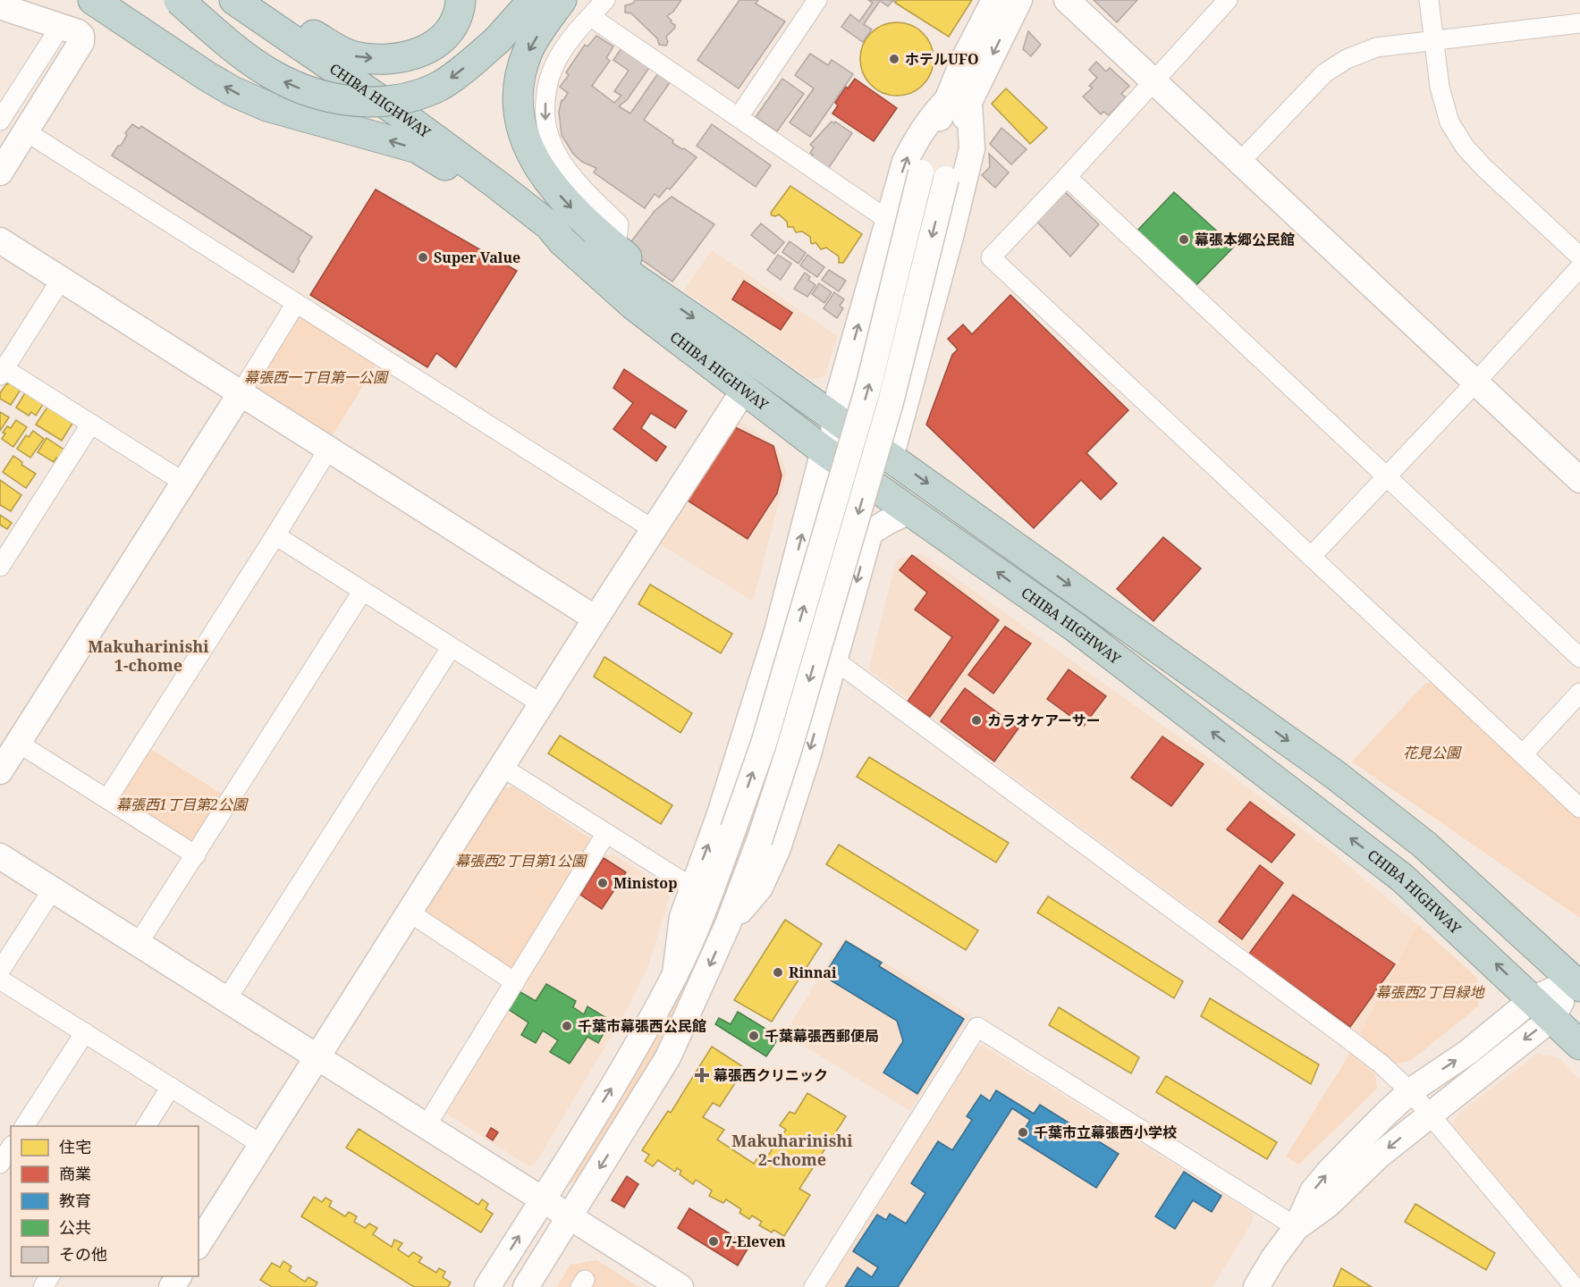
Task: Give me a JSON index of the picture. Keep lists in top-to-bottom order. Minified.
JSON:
{"streets":{"highway":["CHIBA HIGHWAY"]},"districts":["Makuharinishi 1-chome","Makuharinishi 2-chome"],"parks":["幕張西一丁目第一公園","花見公園","幕張西1丁目第2公園","幕張西2丁目第1公園","幕張西2丁目緑地"],"places":{"other":["ホテルUFO","幕張本郷公民館","Super Value","カラオケアーサー","Ministop","Rinnai","千葉市幕張西公民館","千葉幕張西郵便局","千葉市立幕張西小学校","7-Eleven"],"health":["幕張西クリニック"]},"legend":["住宅","商業","教育","公共","その他"]}
